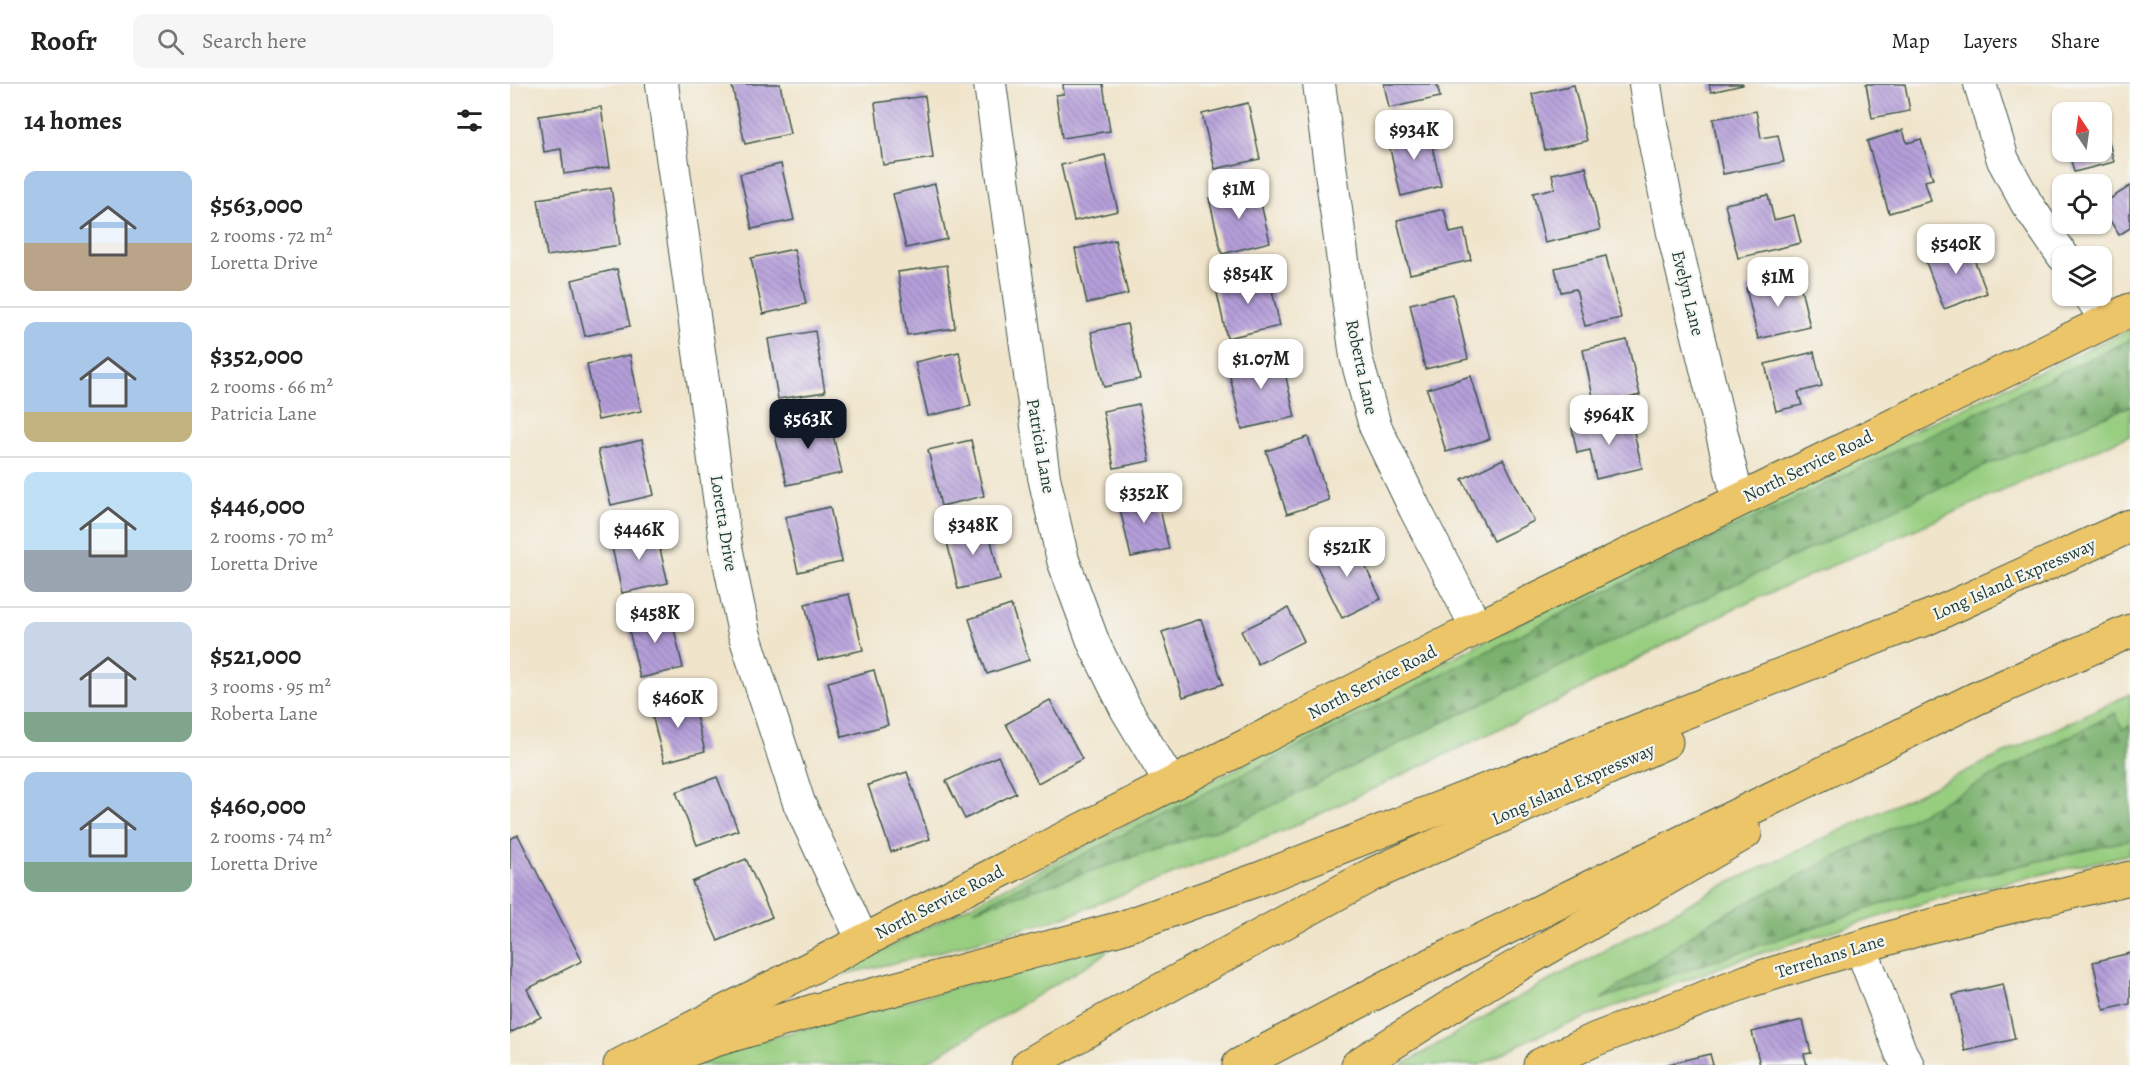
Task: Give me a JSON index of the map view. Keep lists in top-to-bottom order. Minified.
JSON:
{"streets":{"main road":["North Service Road","Long Island Expressway","Terrehans Lane"],"street":["Evelyn Lane","Roberta Lane","Patricia Lane","Loretta Drive"]},"crossings":[["Evelyn Lane","North Service Road"],["Roberta Lane","North Service Road"],["Patricia Lane","North Service Road"],["North Service Road","Loretta Drive"]],"north":"top","page":{"header":"Roofr","search":"Search here","nav":["Map","Layers","Share"],"heading":"14 homes","price":["$934K","$1M","$540K","$854K","$1M","$1.07M","$964K","$563K","$352K","$348K","$446K","$521K","$458K","$460K"],"list":[{"name":"$563,000","note":"2 rooms · 72 m² · Loretta Drive"},{"name":"$352,000","note":"2 rooms · 66 m² · Patricia Lane"},{"name":"$446,000","note":"2 rooms · 70 m² · Loretta Drive"},{"name":"$521,000","note":"3 rooms · 95 m² · Roberta Lane"},{"name":"$460,000","note":"2 rooms · 74 m² · Loretta Drive"}]}}
